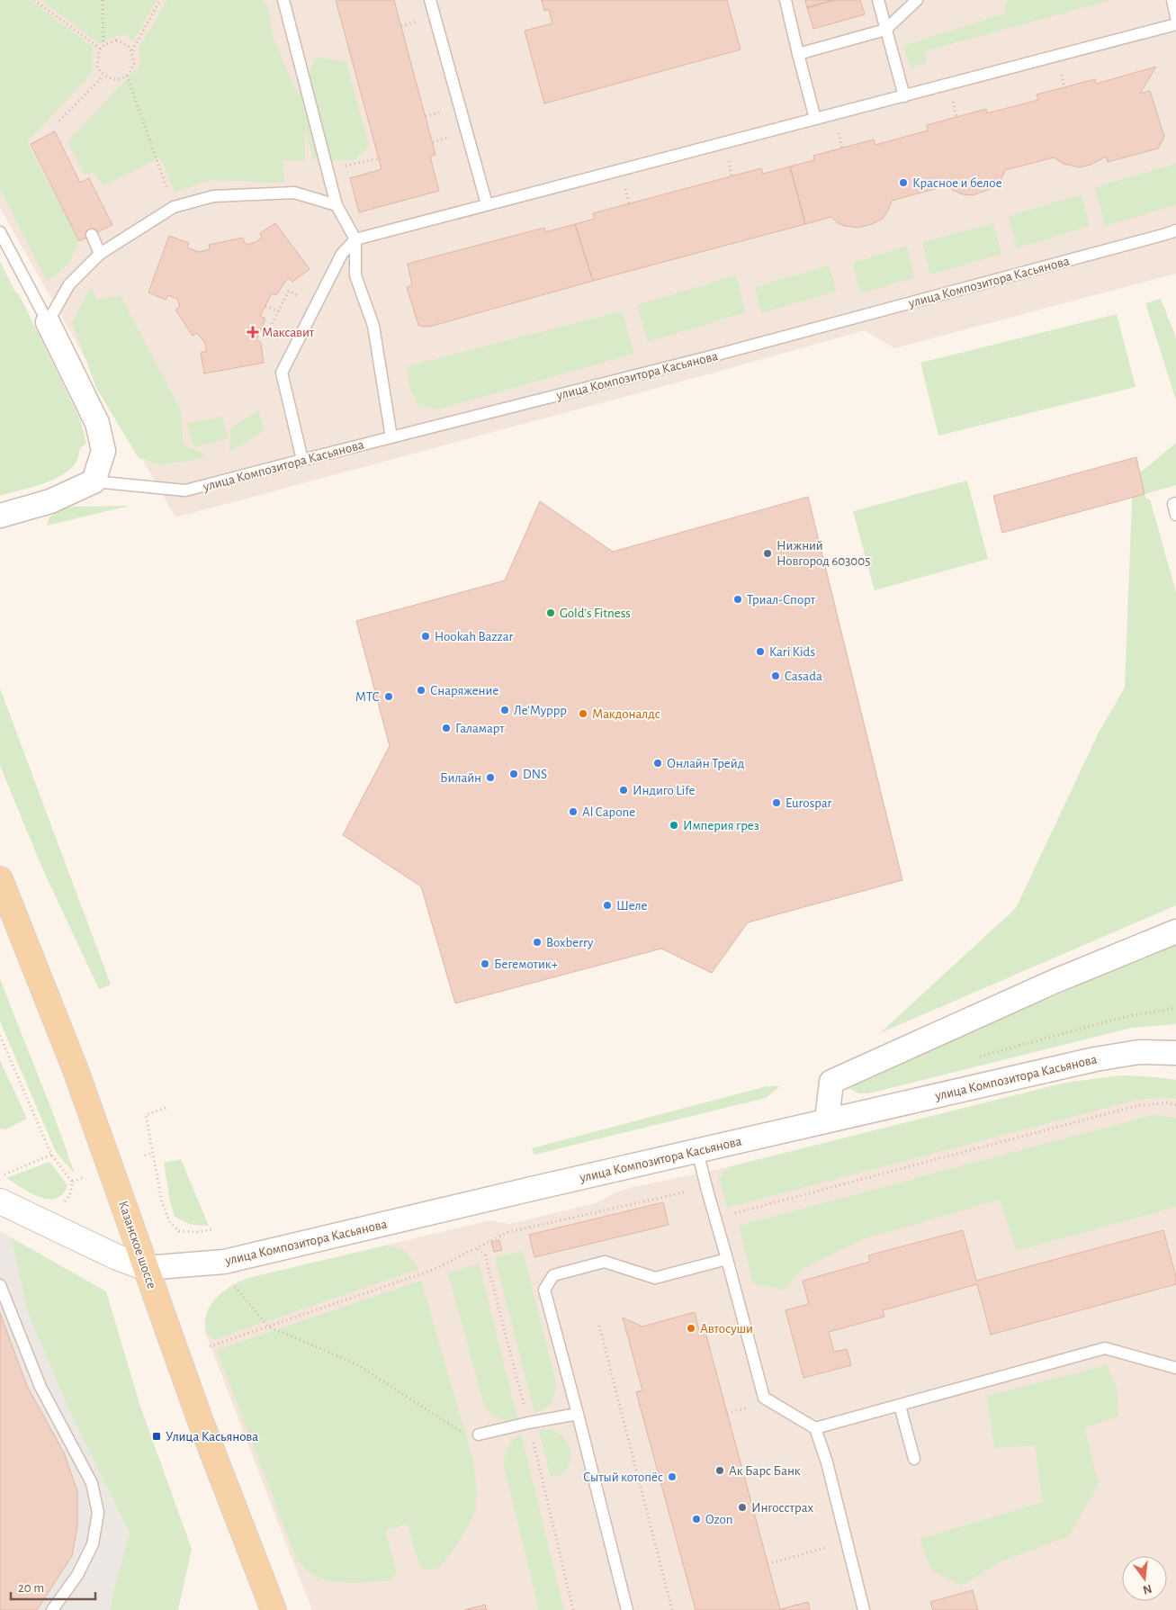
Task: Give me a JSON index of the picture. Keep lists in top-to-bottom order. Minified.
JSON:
{"streets":{"main road":["Казанское шоссе"],"street":["улица Композитора Касьянова"]},"crossings":[["улица Композитора Касьянова","Казанское шоссе"]],"places":{"other":["Красное и белое","Нижний Новгород 603005","Триал-Спорт","Gold's Fitness","Hookah Bazzar","Kari Kids","Casada","Снаряжение","МТС","Ле'Муррр","Макдоналдс","Галамарт","Онлайн Трейд","DNS","Билайн","Индиго Life","Eurospar","Al Capone","Империя грез","Шеле","Boxberry","Бегемотик+","Автосуши","Ак Барс Банк","Сытый котопёс","Ингосстрах","Ozon"],"health":["Максавит"],"transit":["Улица Касьянова"]},"scale_bar":"20 m","north":"bottom"}
